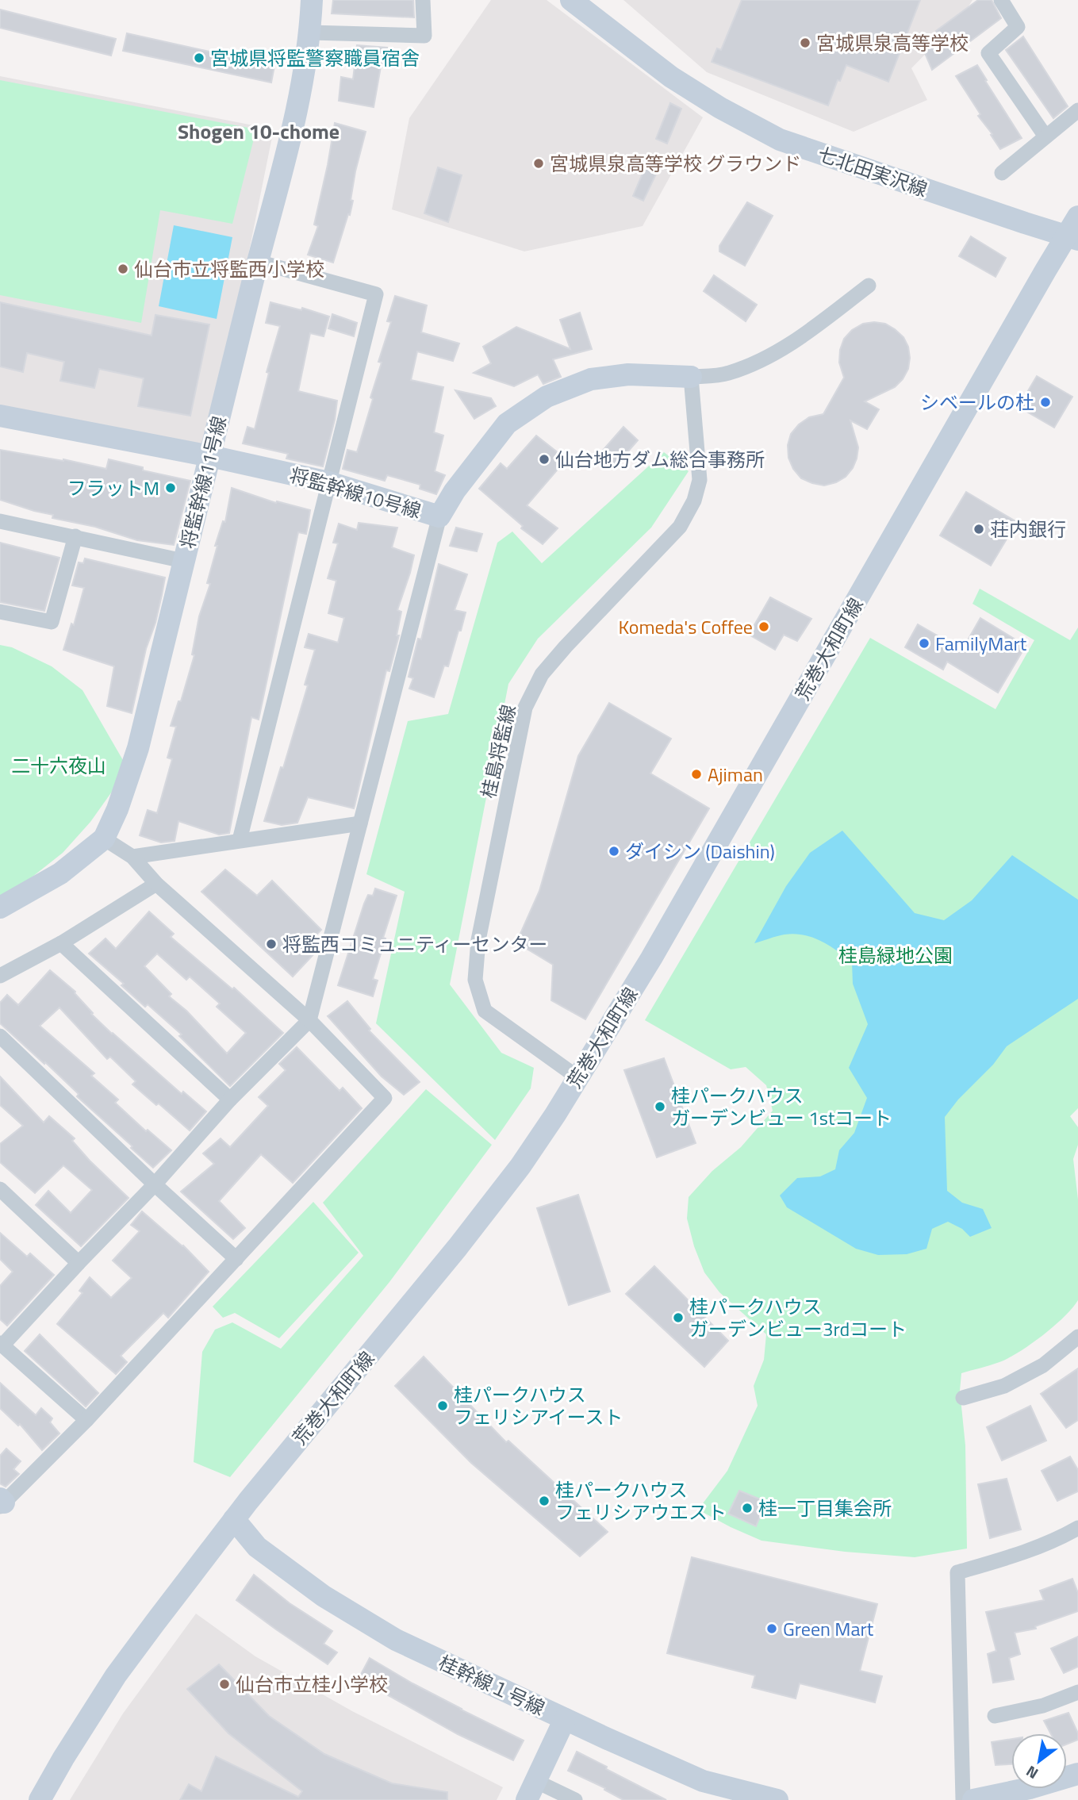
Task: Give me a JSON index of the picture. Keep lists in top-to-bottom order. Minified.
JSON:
{"streets":{"street":["七北田実沢線","将監幹線11号線","将監幹線10号線","荒巻大和町線","桂島将監線","桂幹線１号線"]},"crossings":[["七北田実沢線","荒巻大和町線"],["将監幹線11号線","将監幹線10号線"],["将監幹線10号線","桂島将監線"],["荒巻大和町線","桂島将監線"],["荒巻大和町線","桂幹線１号線"]],"districts":["Shogen 10-chome"],"parks":["二十六夜山","桂島緑地公園"],"places":["宮城県泉高等学校","宮城県将監警察職員宿舎","宮城県泉高等学校 グラウンド","仙台市立将監西小学校","シベールの杜","仙台地方ダム総合事務所","フラットM","荘内銀行","Komeda's Coffee","FamilyMart","Ajiman","ダイシン (Daishin)","将監西コミュニティーセンター","桂パークハウス ガーデンビュー 1stコート","桂パークハウス ガーデンビュー3rdコート","桂パークハウス フェリシアイースト","桂パークハウス フェリシアウエスト","桂一丁目集会所","Green Mart","仙台市立桂小学校"],"north":"bottom left"}
